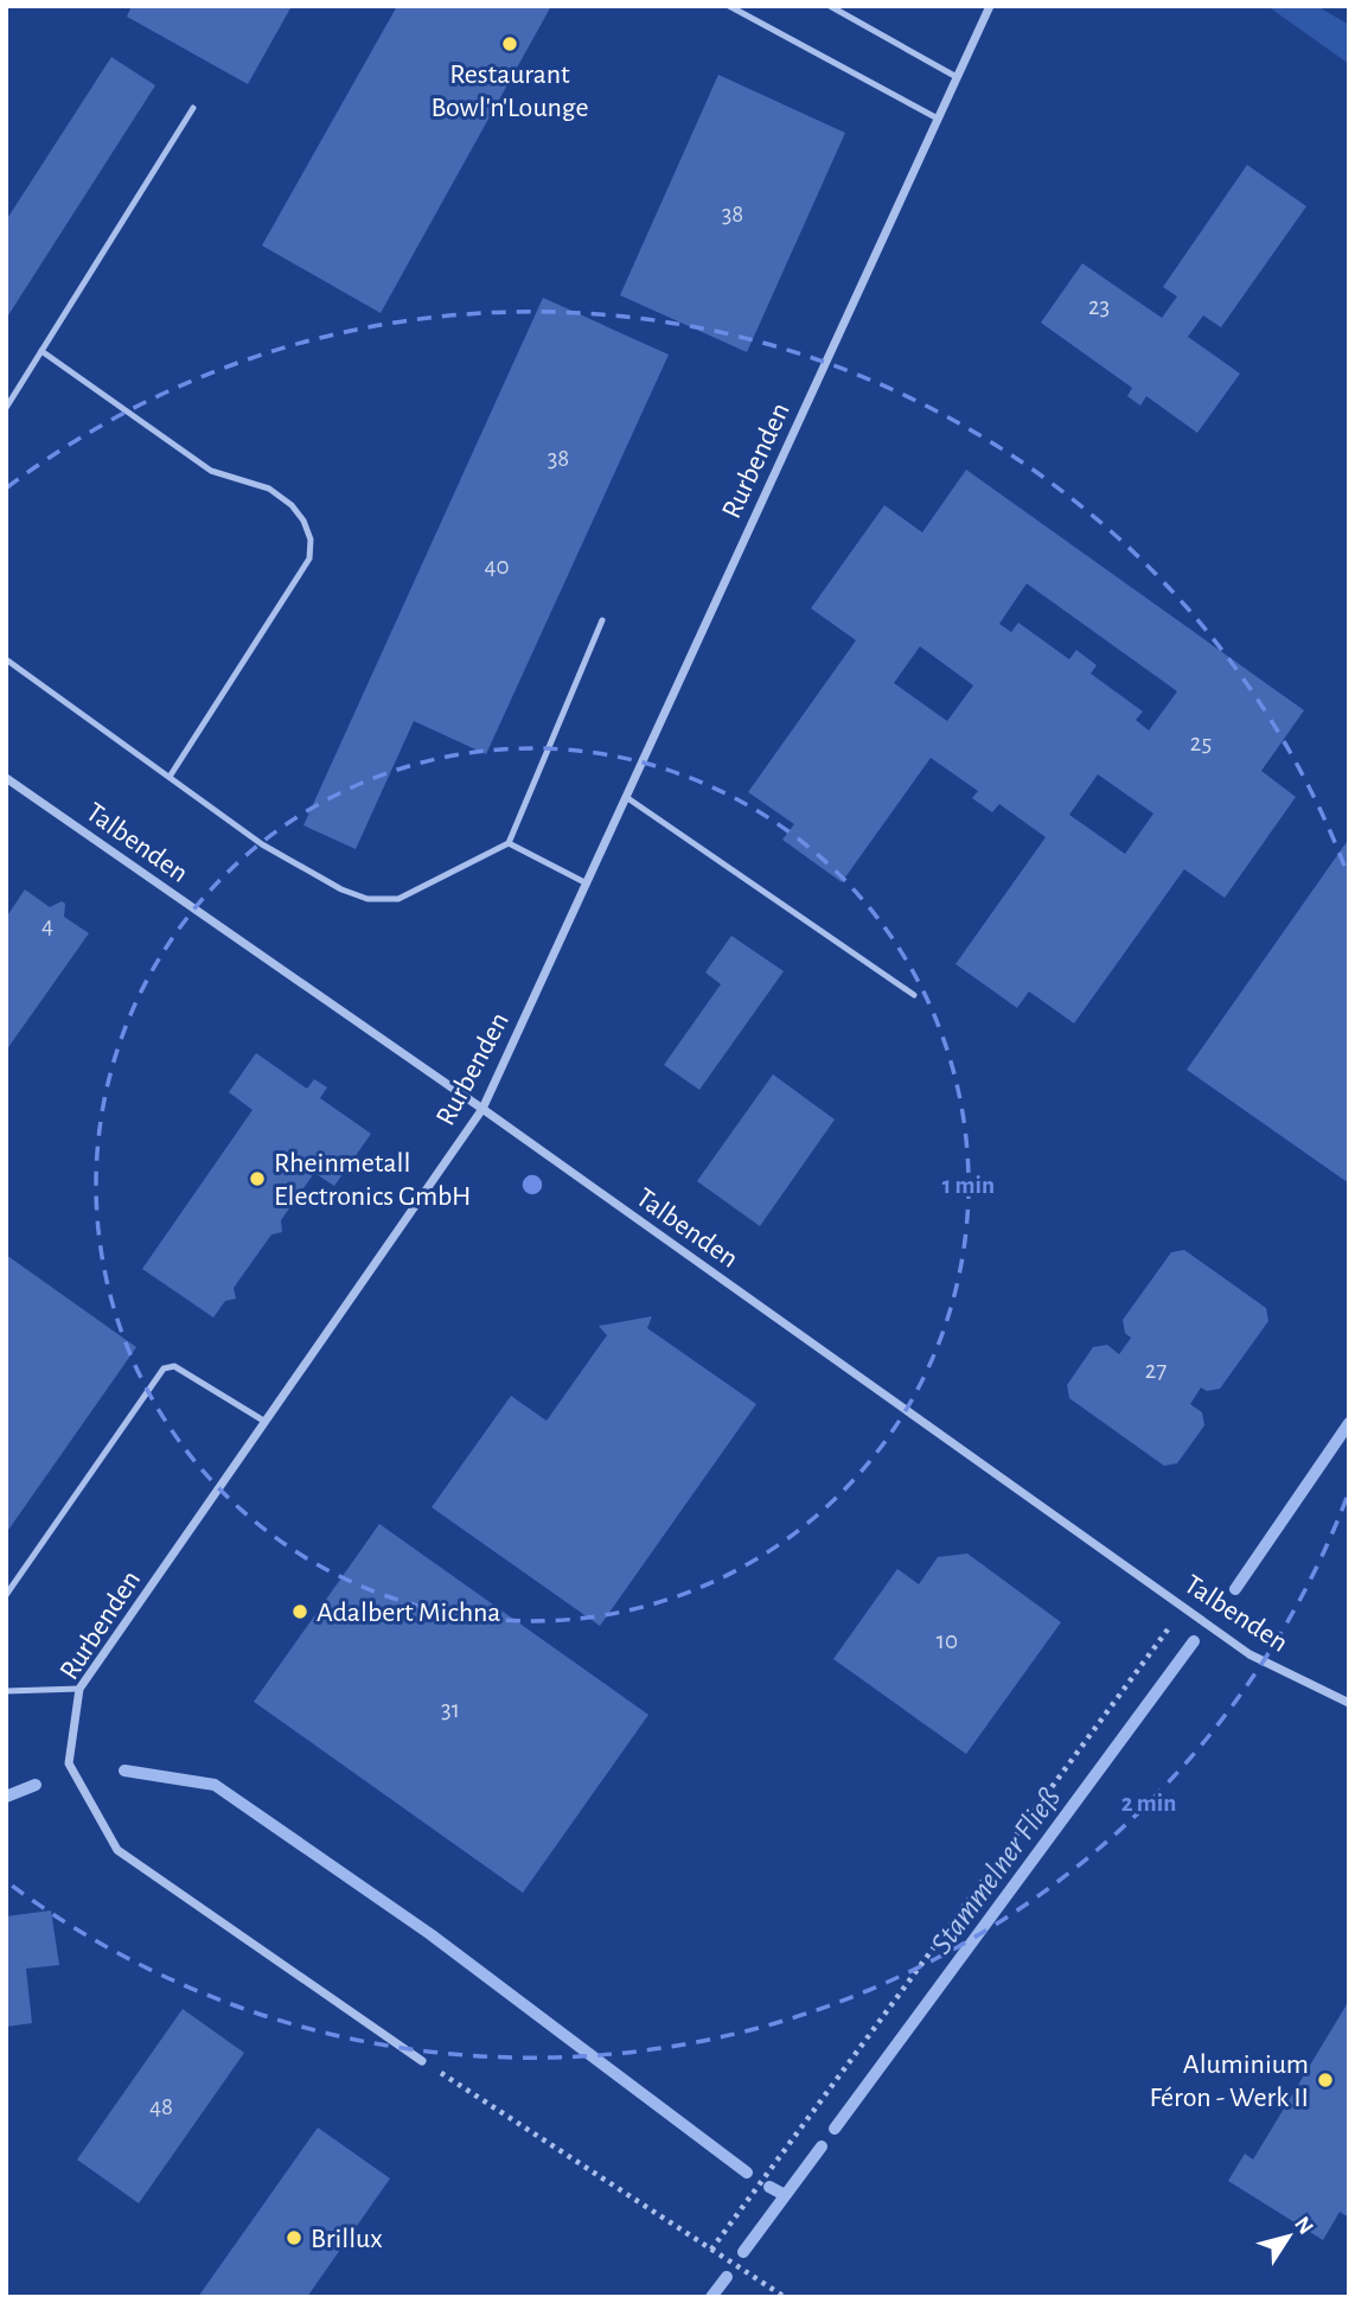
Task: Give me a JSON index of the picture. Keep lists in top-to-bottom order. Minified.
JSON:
{"streets":{"street":["Rurbenden","Talbenden"]},"crossings":[["Rurbenden","Talbenden"]],"water":["Stammelner Fließ"],"places":["Restaurant Bowl'n'Lounge","Rheinmetall Electronics GmbH","Adalbert Michna","Aluminium Féron - Werk II","Brillux"],"house_numbers":["38","23","38","40","25","4","27","10","31","48"],"north":"top right","rings":["1 min","2 min"]}
